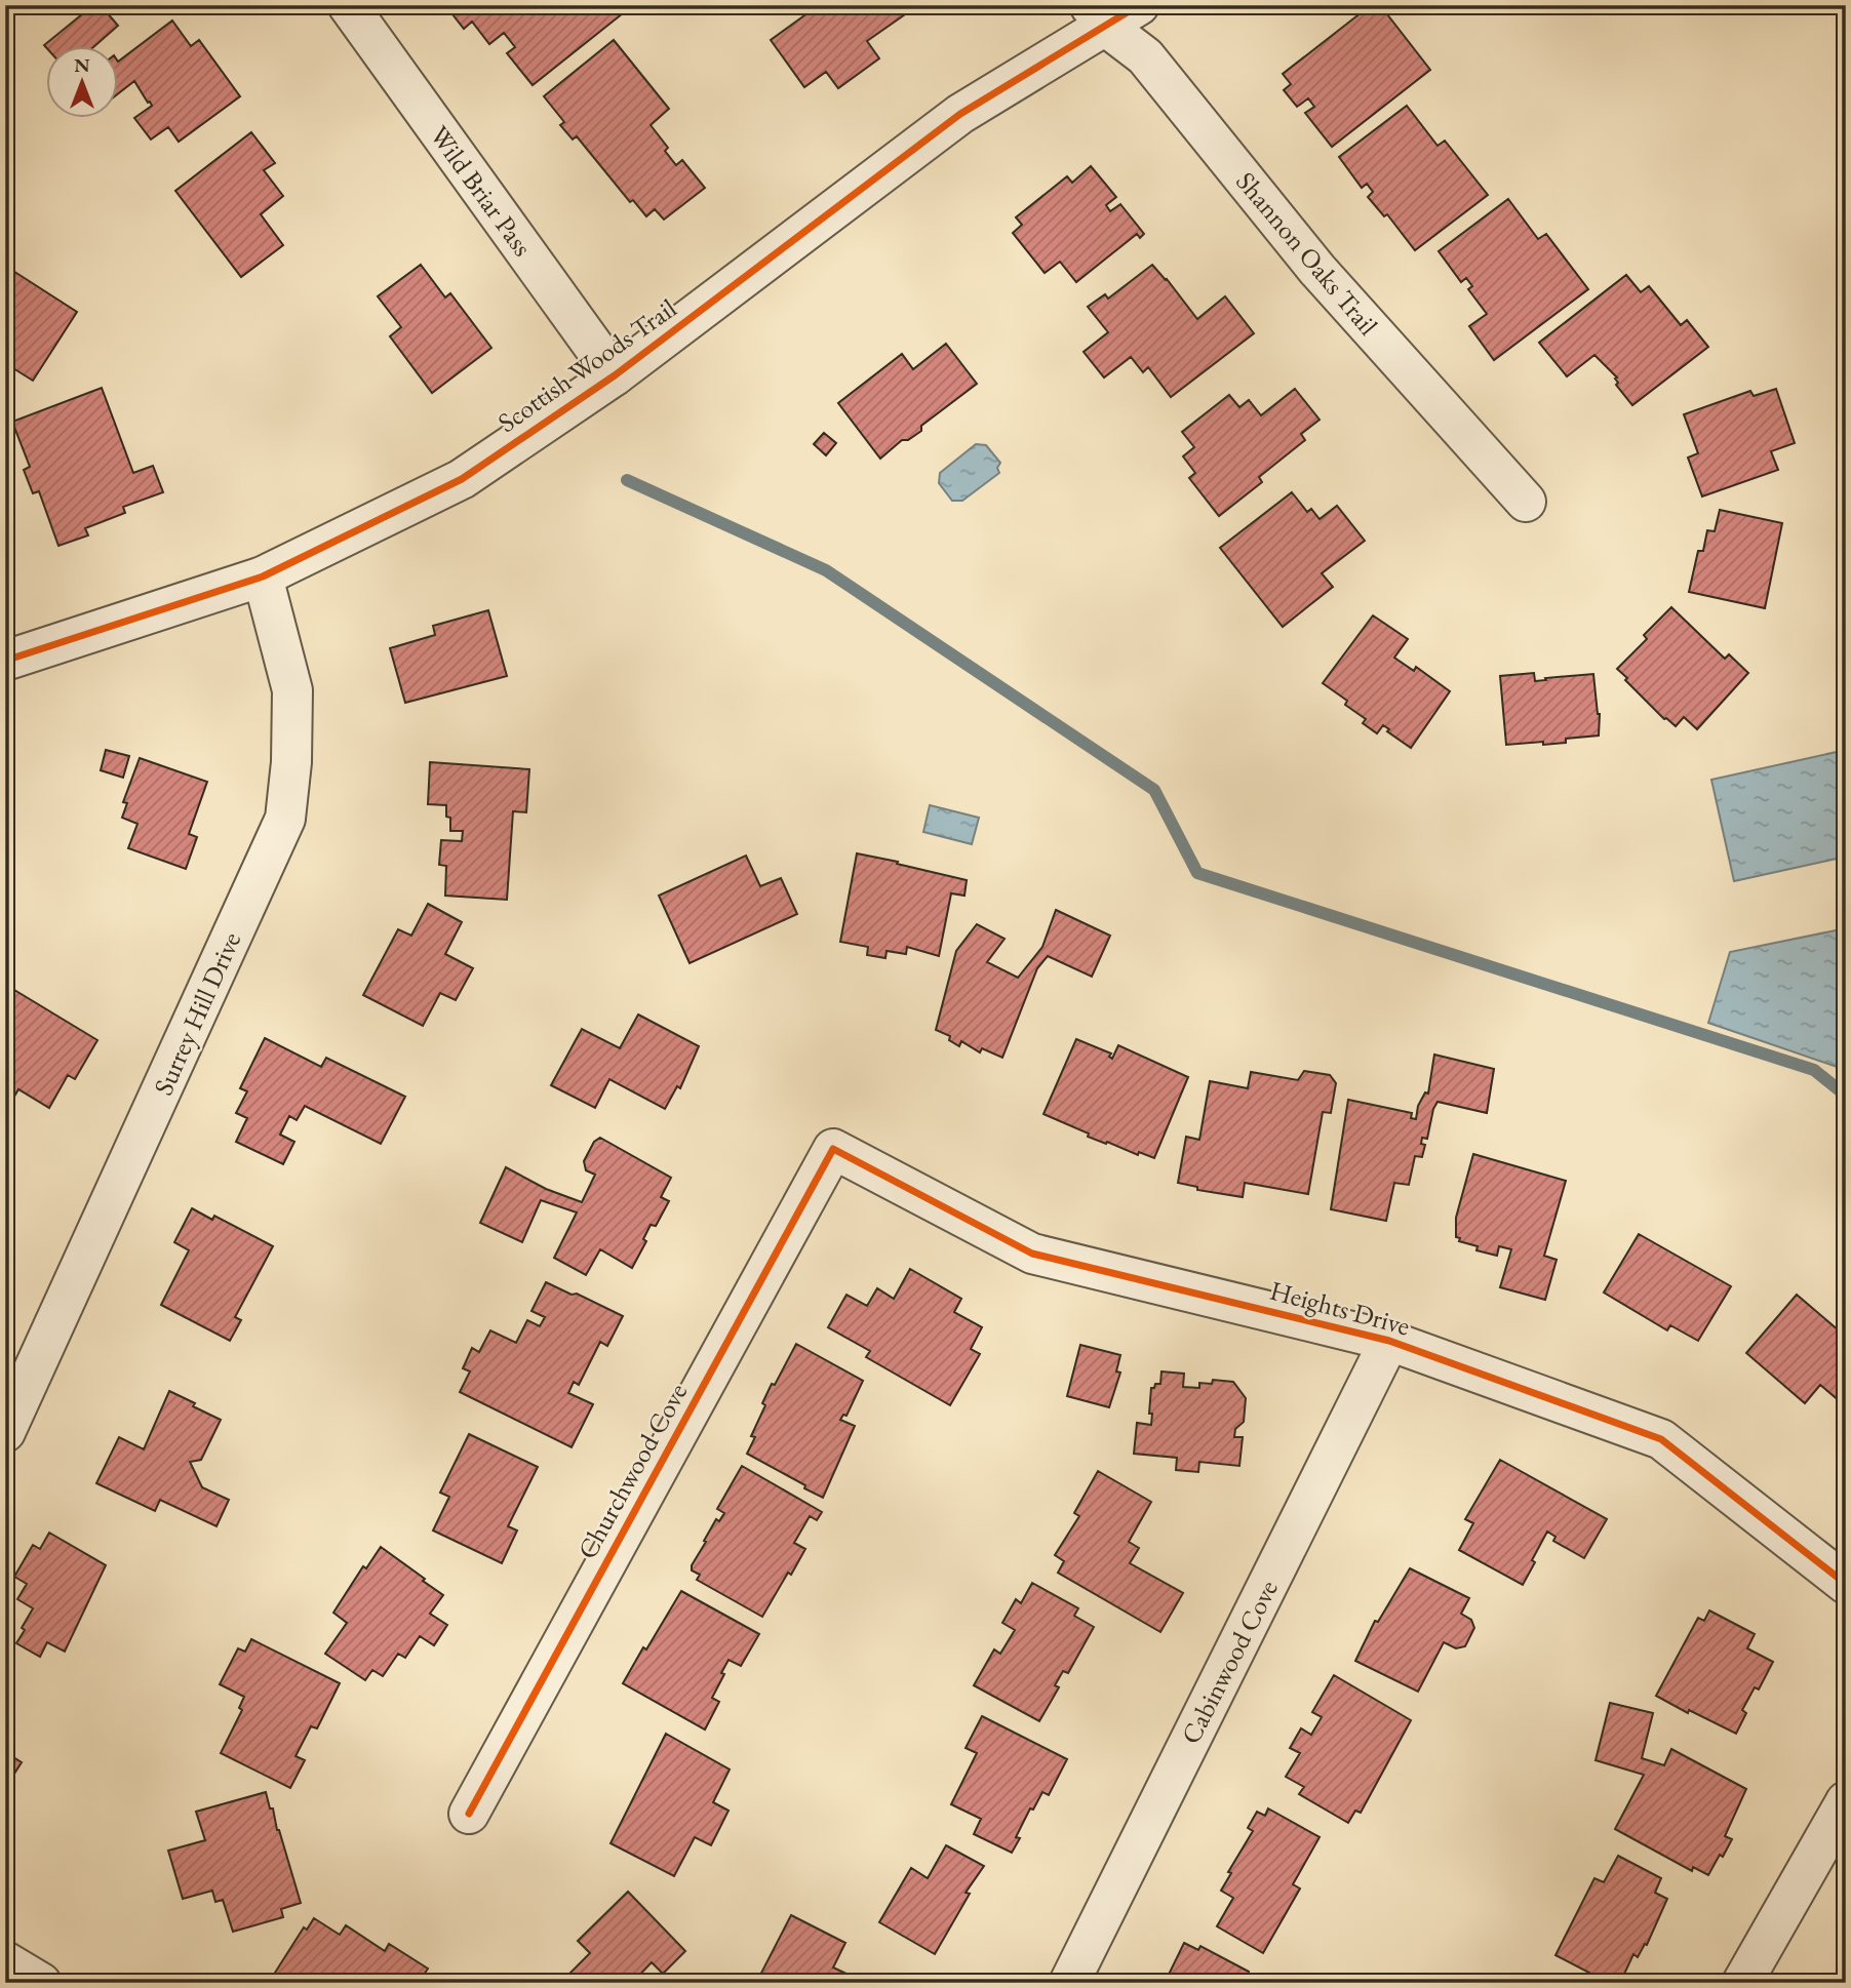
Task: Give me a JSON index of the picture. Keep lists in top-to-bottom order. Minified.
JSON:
{"streets":{"street":["Wild Briar Pass","Shannon Oaks Trail","Scottish Woods Trail","Surrey Hill Drive","Heights Drive","Churchwood Cove","Cabinwood Cove"]},"crossings":[["Wild Briar Pass","Scottish Woods Trail"],["Shannon Oaks Trail","Scottish Woods Trail"],["Scottish Woods Trail","Surrey Hill Drive"],["Heights Drive","Churchwood Cove"],["Heights Drive","Cabinwood Cove"]],"north":"top"}
